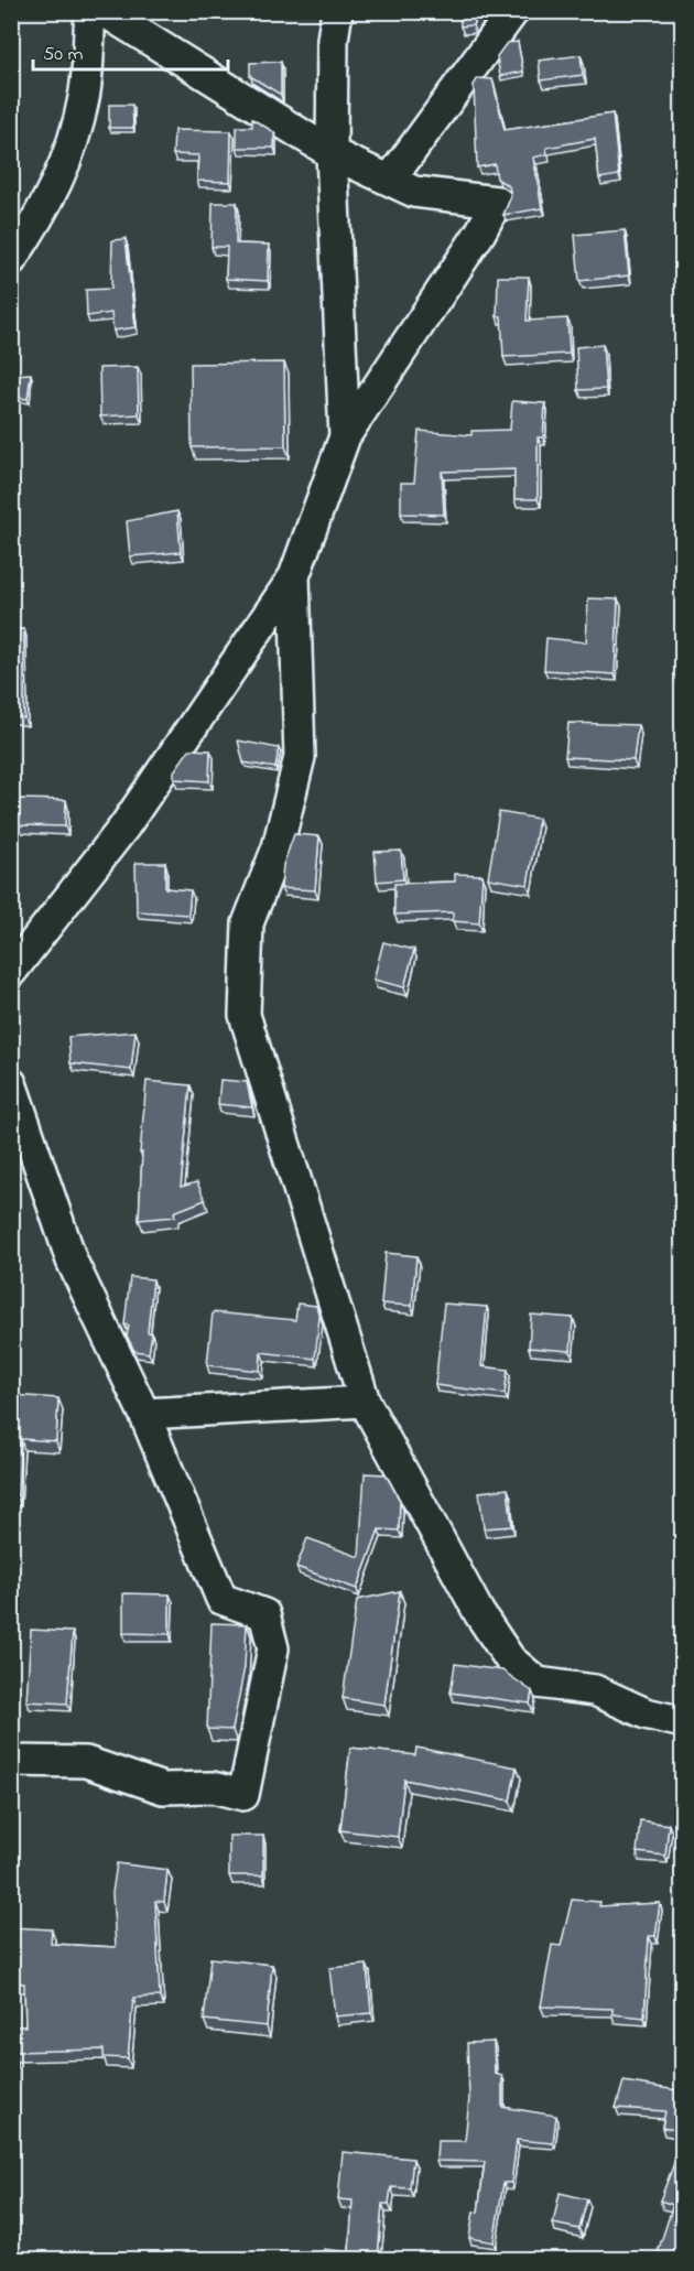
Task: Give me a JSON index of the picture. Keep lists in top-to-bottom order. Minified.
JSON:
{"scale_bar":"50 m"}
